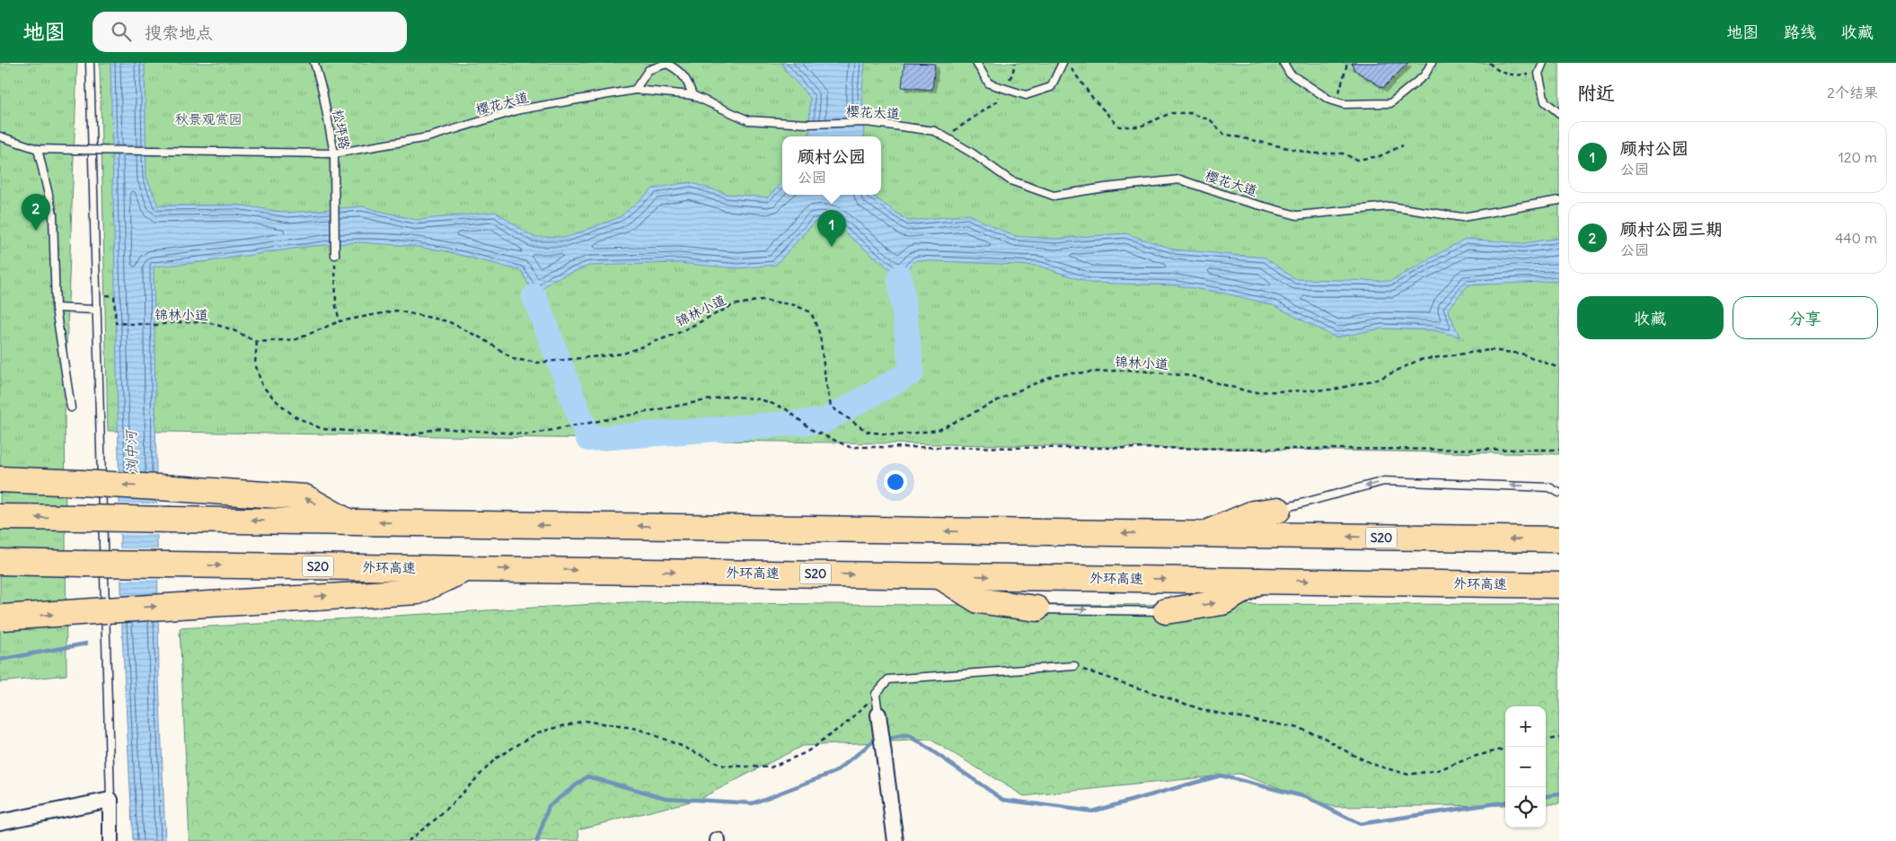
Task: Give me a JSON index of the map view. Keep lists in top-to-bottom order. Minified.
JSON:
{"streets":{"highway":["S20","外环高速"],"lane":["樱花大道","松坪路"],"path":["锦林小道"]},"crossings":[["樱花大道","松坪路"]],"water":["浏中河"],"parks":["秋景观赏园"],"page":{"header":"地图","search":"搜索地点","nav":["地图","路线","收藏"],"heading":["附近","2个结果"],"list":[{"mark":"1","name":"顾村公园","note":"公园","value":"120 m"},{"mark":"2","name":"顾村公园三期","note":"公园","value":"440 m"}],"popup":["顾村公园","公园"],"pins":["2","1"],"buttons":["收藏","分享"],"map_buttons":["+","−"]}}
